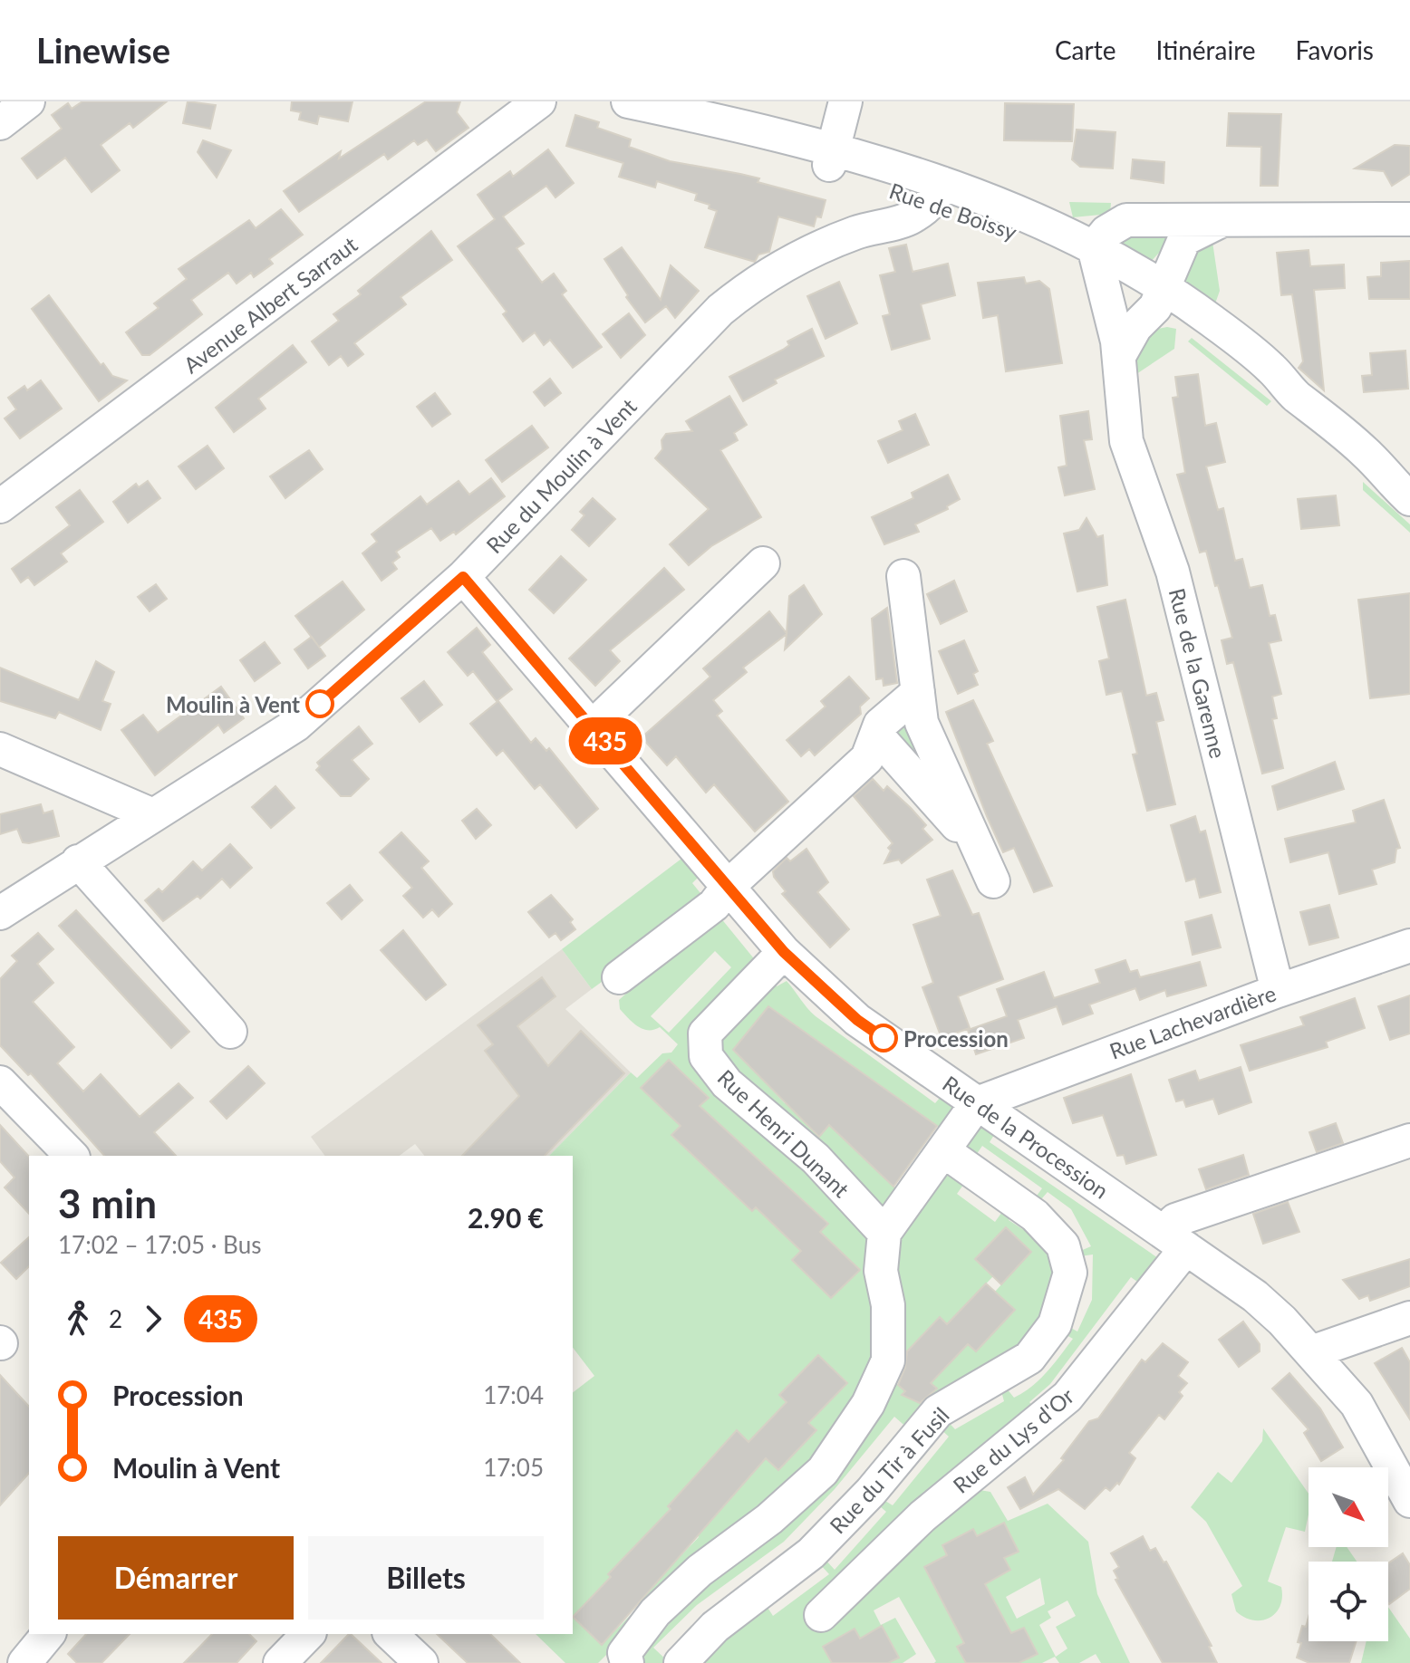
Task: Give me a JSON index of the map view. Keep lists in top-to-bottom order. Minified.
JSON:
{"streets":{"street":["Rue de Boissy","Avenue Albert Sarraut","Rue du Moulin à Vent","Rue de la Garenne","Rue Lachevardière","Rue Henri Dunant","Rue de la Procession","Rue du Lys d'Or","Rue du Tir à Fusil"]},"crossings":[["Rue de Boissy","Rue du Moulin à Vent"],["Rue de Boissy","Rue de la Garenne"],["Rue du Moulin à Vent","Rue de la Procession"],["Rue de la Garenne","Rue Lachevardière"],["Rue Lachevardière","Rue de la Procession"],["Rue Henri Dunant","Rue de la Procession"],["Rue de la Procession","Rue du Lys d'Or"]],"places":["Moulin à Vent","Procession"],"lines":["bus line 435"],"north":"bottom right","page":{"header":"Linewise","nav":["Carte","Itinéraire","Favoris"],"on_map":"435","heading":["3 min","17:02 – 17:05 · Bus","2.90 €"],"legs":["2","435"],"list":[{"name":"Procession","value":"17:04"},{"name":"Moulin à Vent","value":"17:05"}],"buttons":["Démarrer","Billets"]}}
